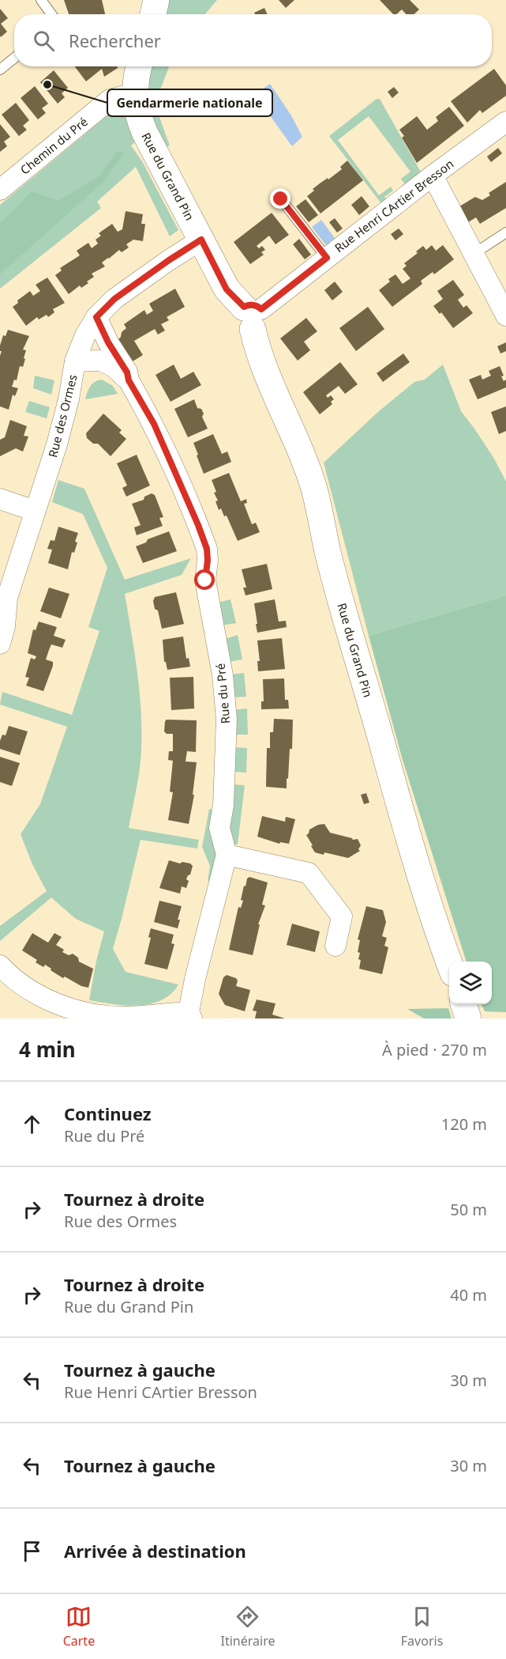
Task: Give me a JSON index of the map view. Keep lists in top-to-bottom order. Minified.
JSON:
{"streets":{"street":["Chemin du Pré","Rue du Grand Pin","Rue Henri CArtier Bresson","Rue des Ormes","Rue du Pré"]},"crossings":[["Chemin du Pré","Rue du Grand Pin"],["Rue du Grand Pin","Rue Henri CArtier Bresson"],["Rue du Grand Pin","Rue des Ormes"],["Rue des Ormes","Rue du Pré"]],"places":["Gendarmerie nationale"],"page":{"search":"Rechercher","heading":["4 min","À pied · 270 m"],"list":[["Continuez","Rue du Pré","120 m"],["Tournez à droite","Rue des Ormes","50 m"],["Tournez à droite","Rue du Grand Pin","40 m"],["Tournez à gauche","Rue Henri CArtier Bresson","30 m"],["Tournez à gauche","30 m"],"Arrivée à destination"],"nav":["Carte","Itinéraire","Favoris"]}}
